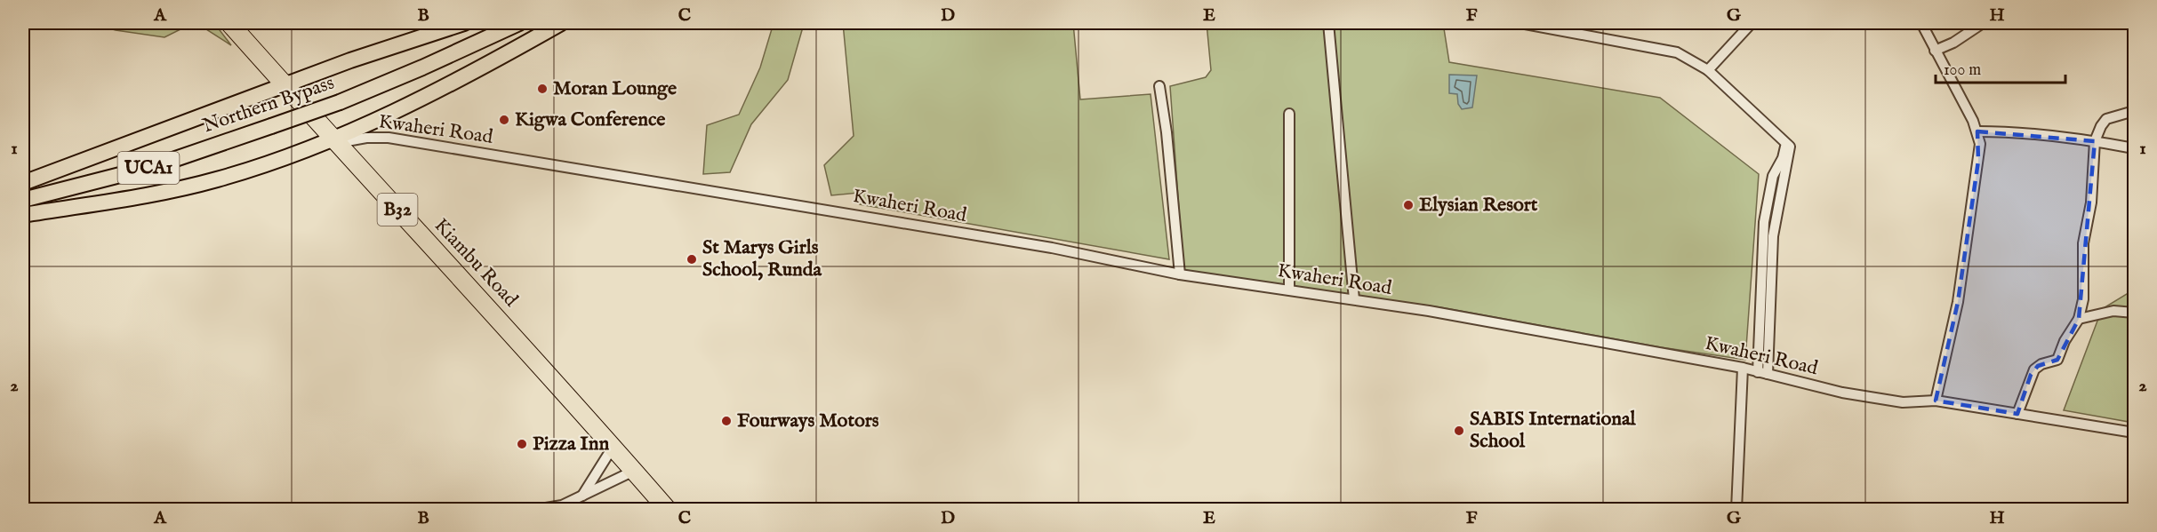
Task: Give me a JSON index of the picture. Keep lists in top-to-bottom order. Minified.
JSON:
{"streets":{"highway":["B32","Kiambu Road"],"main road":["Northern Bypass","UCA1"],"street":["Kwaheri Road"]},"crossings":[["Kwaheri Road","Kiambu Road"]],"places":["Moran Lounge","Kigwa Conference","Elysian Resort","St Marys Girls School, Runda","Fourways Motors","SABIS International School","Pizza Inn"],"scale_bar":"100 m","grid":{"columns":["A","B","C","D","E","F","G","H"],"rows":["1","2"]}}
